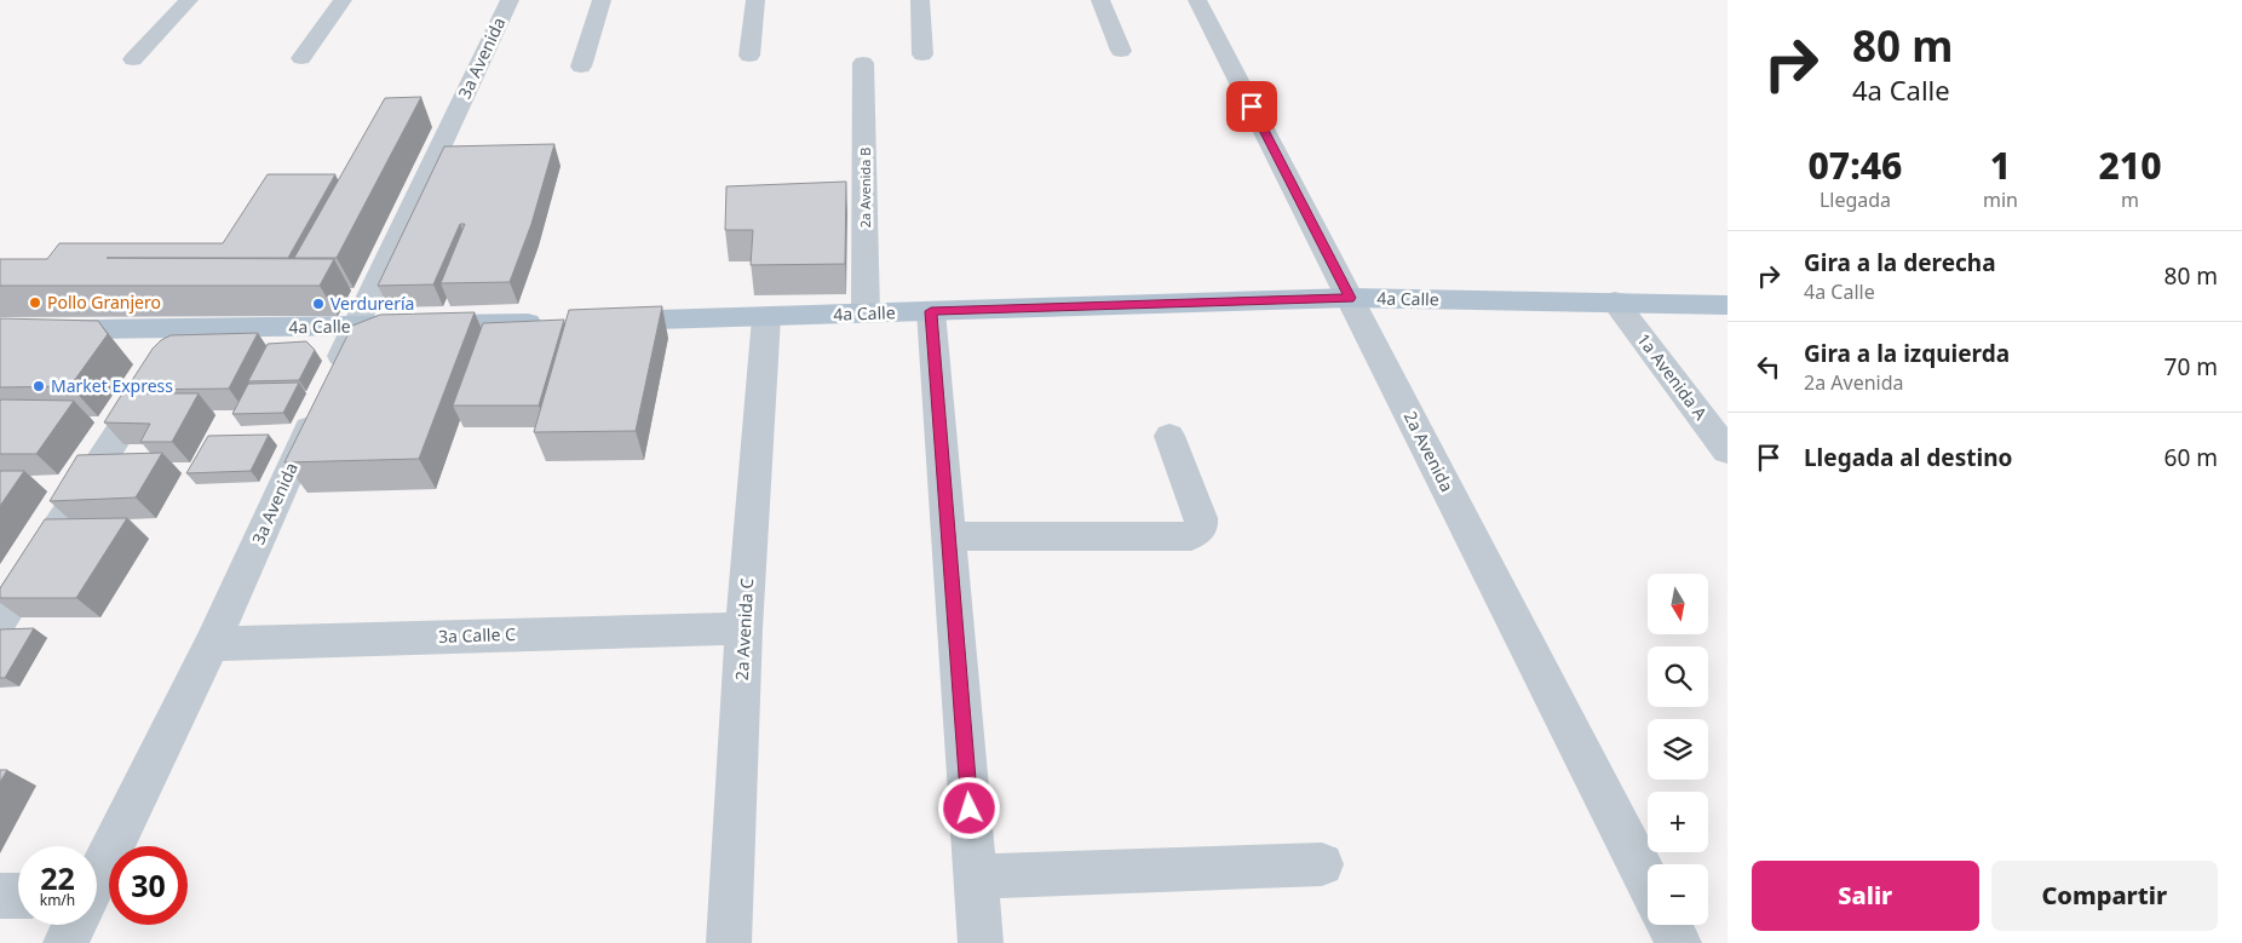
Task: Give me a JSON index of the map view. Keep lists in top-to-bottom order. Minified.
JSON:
{"streets":{"main road":["4a Calle"],"street":["3a Avenida","2a Avenida B","1a Avenida A","2a Avenida","2a Avenida C","3a Calle C"]},"crossings":[["3a Avenida","4a Calle"],["3a Avenida","3a Calle C"],["2a Avenida B","4a Calle"],["4a Calle","1a Avenida A"],["4a Calle","2a Avenida"],["4a Calle","2a Avenida C"],["2a Avenida C","3a Calle C"]],"places":["Pollo Granjero","Verdurería","Market Express"],"north":"bottom","page":{"turn":["80 m","4a Calle"],"eta":["07:46","Llegada","1","min","210","m"],"list":[{"name":"Gira a la derecha","note":"4a Calle","value":"80 m"},{"name":"Gira a la izquierda","note":"2a Avenida","value":"70 m"},{"name":"Llegada al destino","value":"60 m"}],"map_buttons":["+","−"],"speed":"22 km/h","limit":"30","buttons":["Salir","Compartir"]}}
